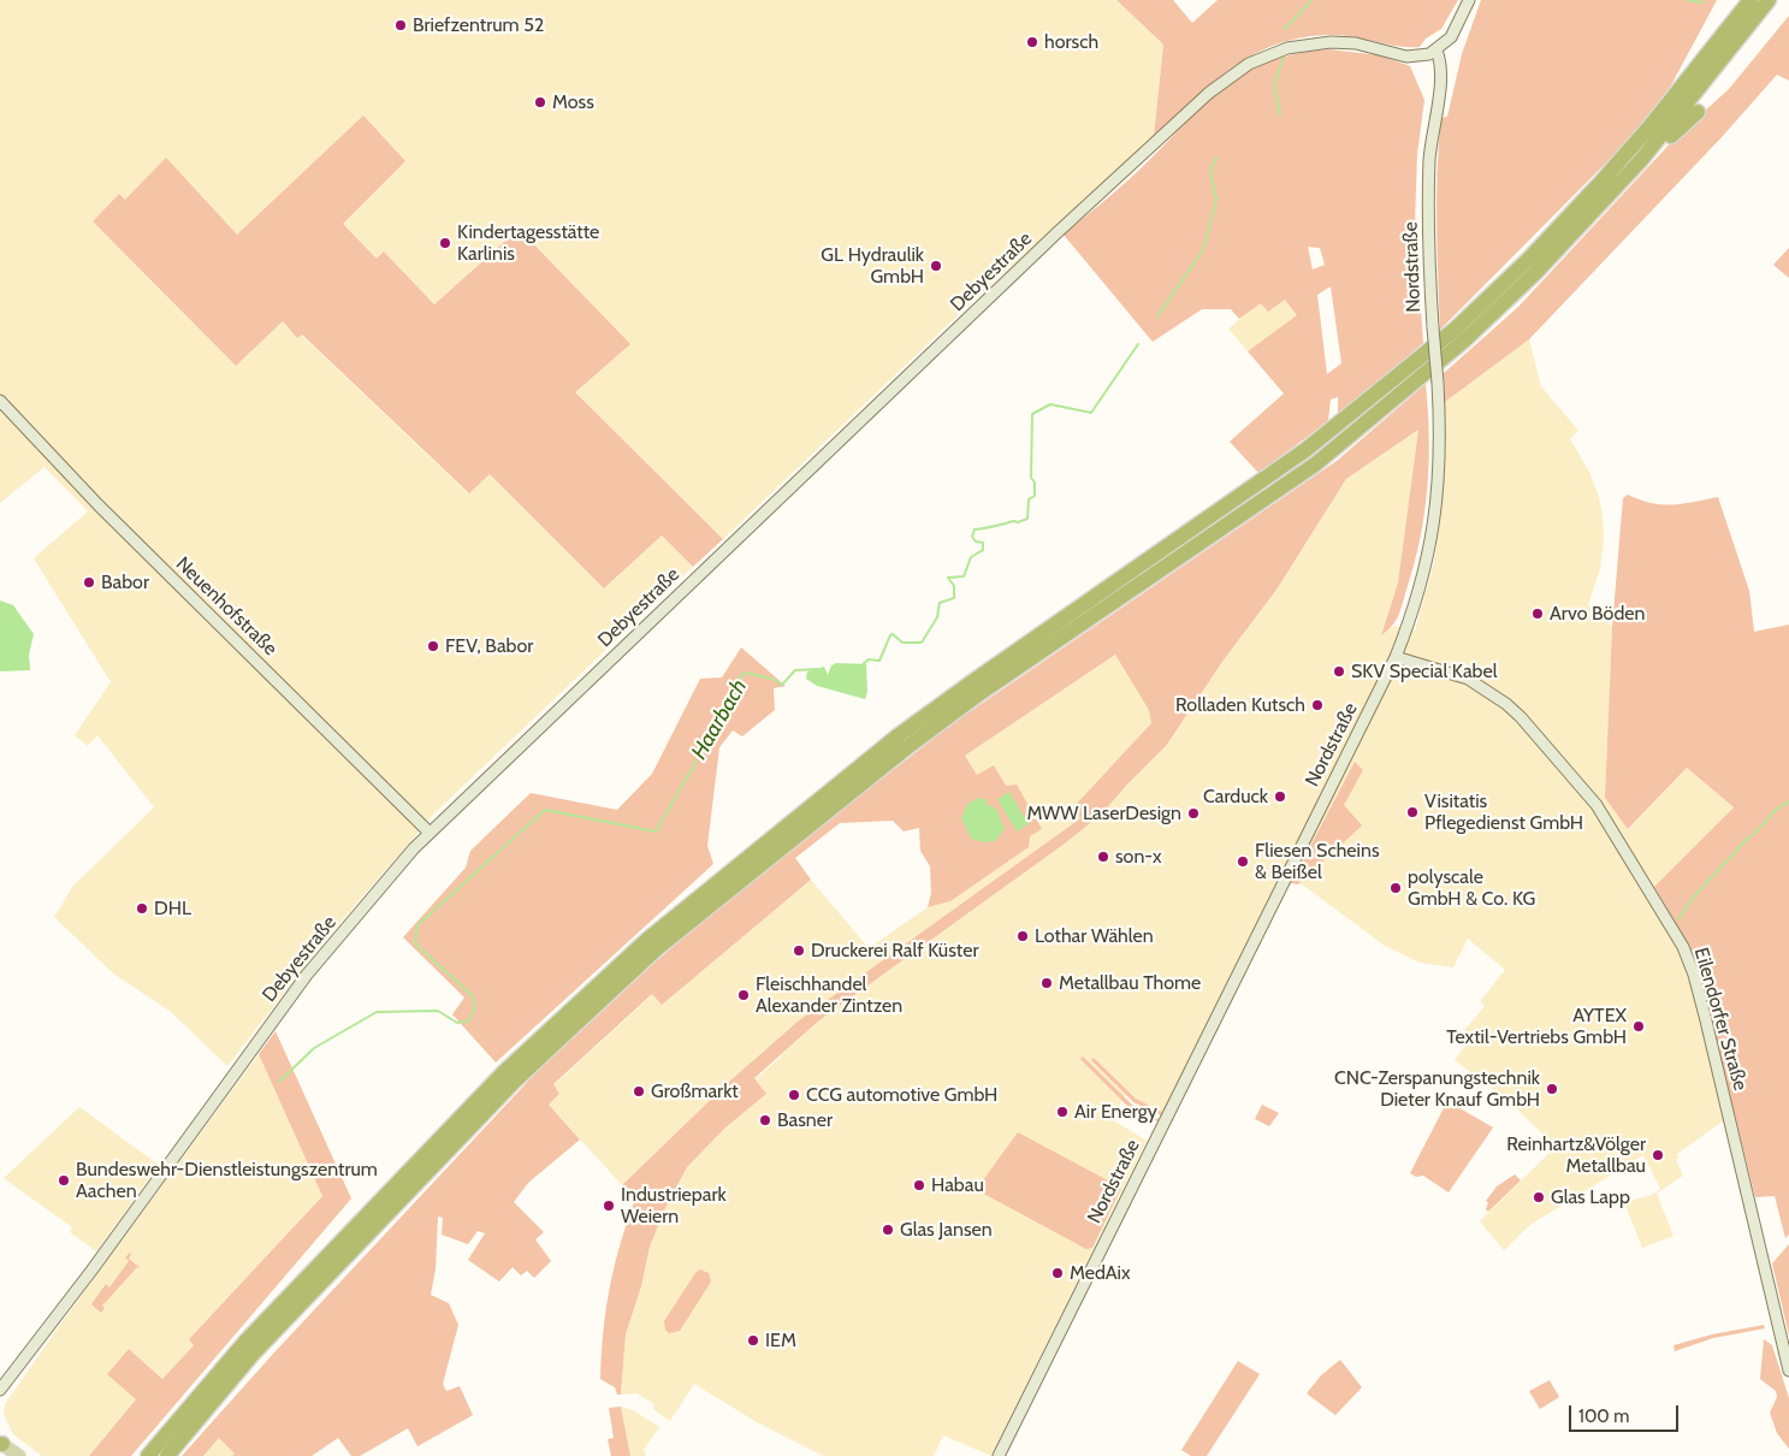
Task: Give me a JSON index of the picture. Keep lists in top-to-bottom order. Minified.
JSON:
{"streets":{"street":["Nordstraße","Debyestraße","Neuenhofstraße","Eilendorfer Straße"]},"crossings":[["Nordstraße","Debyestraße"],["Nordstraße","Eilendorfer Straße"],["Debyestraße","Neuenhofstraße"]],"water":["Haarbach"],"places":["Briefzentrum 52","horsch","Moss","Kindertagesstätte Karlinis","GL Hydraulik GmbH","Babor","Arvo Böden","FEV, Babor","SKV Special Kabel","Rolladen Kutsch","Carduck","Visitatis Pflegedienst GmbH","MWW LaserDesign","son-x","Fliesen Scheins & Beißel","polyscale GmbH & Co. KG","DHL","Lothar Wählen","Druckerei Ralf Küster","Metallbau Thome","Fleischhandel Alexander Zintzen","AYTEX Textil-Vertriebs GmbH","CNC-Zerspanungstechnik Dieter Knauf GmbH","Großmarkt","CCG automotive GmbH","Air Energy","Basner","Reinhartz&Völger Metallbau","Bundeswehr-Dienstleistungszentrum Aachen","Habau","Glas Lapp","Industriepark Weiern","Glas Jansen","MedAix","IEM"],"scale_bar":"100 m"}
